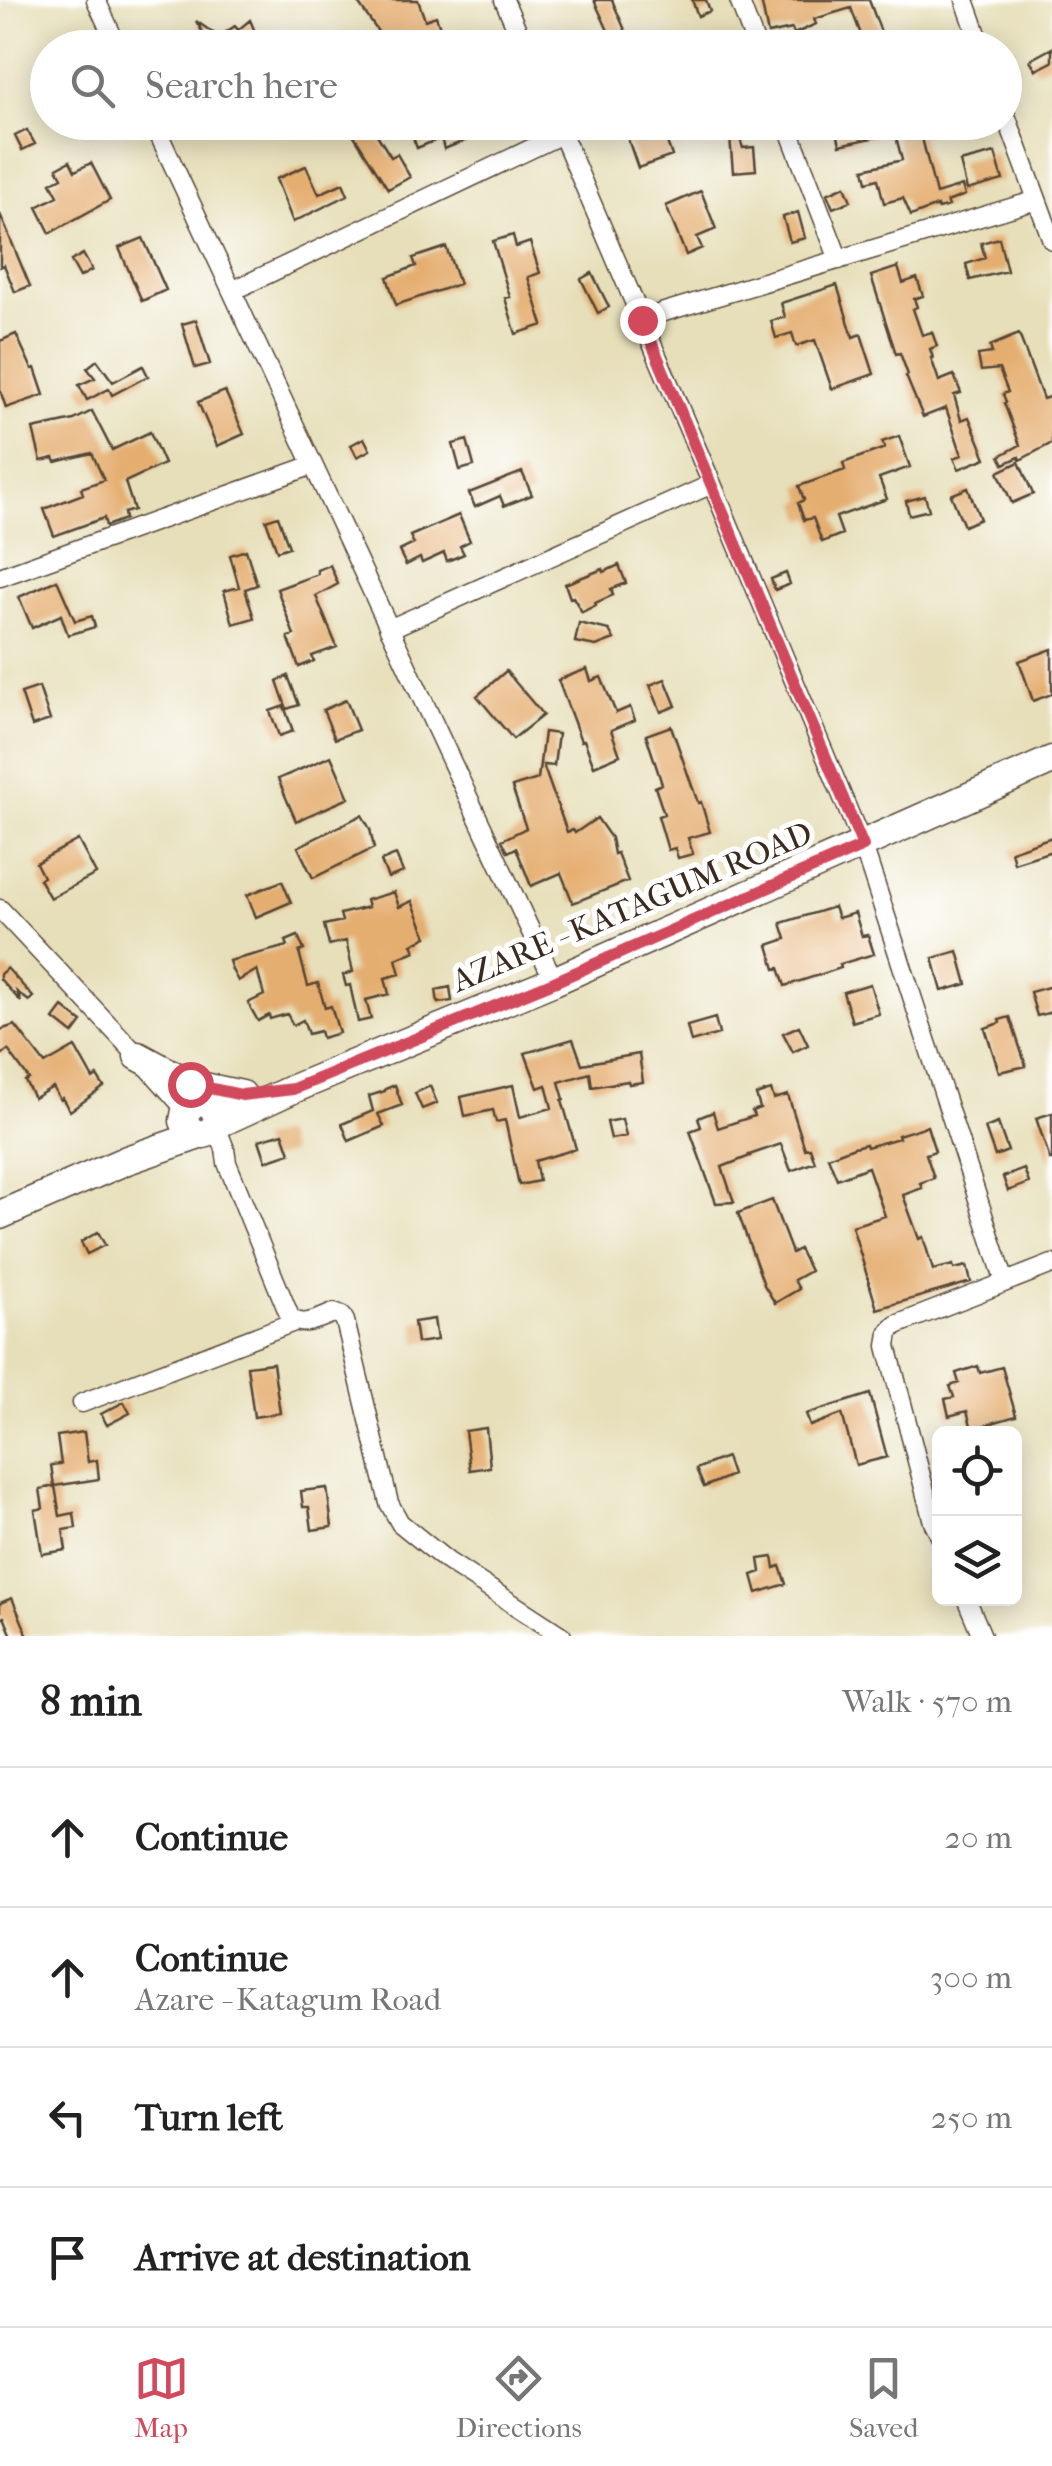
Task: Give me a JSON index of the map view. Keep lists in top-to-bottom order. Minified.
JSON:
{"streets":{"main road":["AZARE - KATAGUM ROAD"]},"page":{"search":"Search here","heading":["8 min","Walk · 570 m"],"list":[["Continue","20 m"],["Continue","Azare - Katagum Road","300 m"],["Turn left","250 m"],"Arrive at destination"],"nav":["Map","Directions","Saved"]}}
